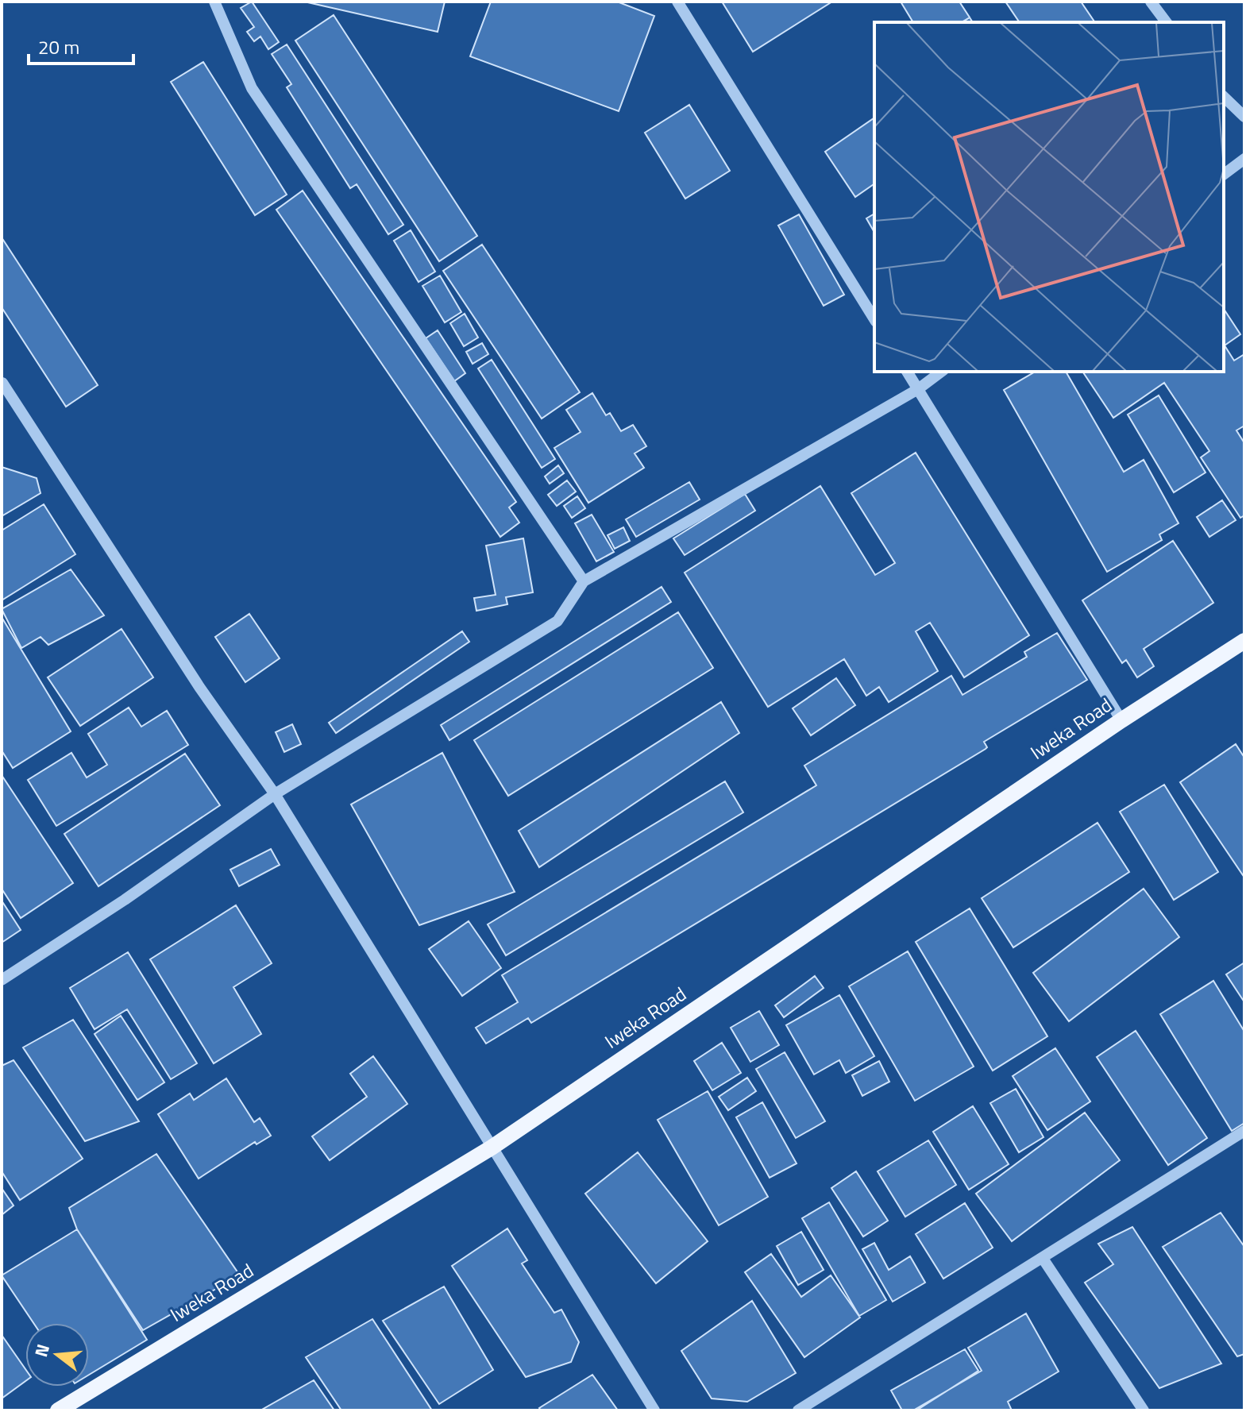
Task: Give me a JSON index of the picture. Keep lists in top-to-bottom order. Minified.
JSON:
{"streets":{"main road":["Iweka Road"]},"scale_bar":"20 m","north":"left"}
